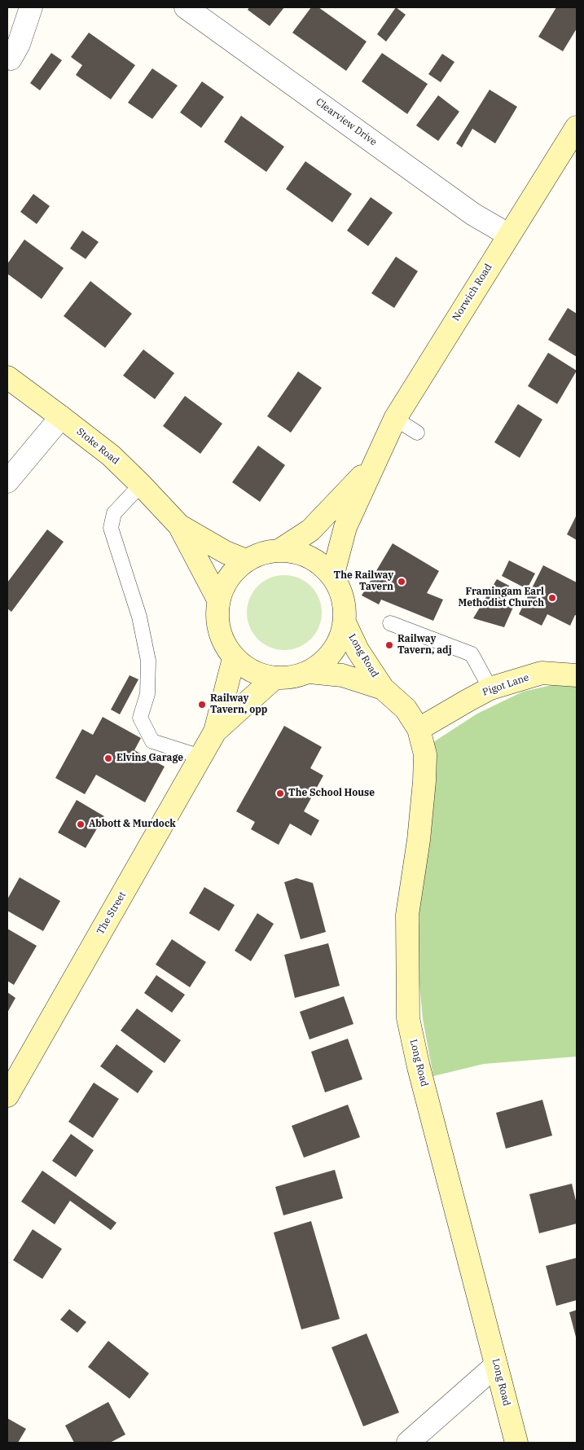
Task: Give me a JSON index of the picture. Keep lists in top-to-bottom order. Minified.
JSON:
{"streets":{"main road":["Norwich Road","Stoke Road","Long Road","Pigot Lane","The Street"],"street":["Clearview Drive"]},"crossings":[["Clearview Drive","Norwich Road"],["Norwich Road","Stoke Road"],["Norwich Road","Long Road"],["Norwich Road","The Street"],["Stoke Road","Long Road"],["Stoke Road","The Street"],["Long Road","Pigot Lane"],["Long Road","The Street"]],"places":["The Railway Tavern","Framingam Earl Methodist Church","Railway Tavern, adj","Railway Tavern, opp","Elvins Garage","The School House","Abbott & Murdock"]}
